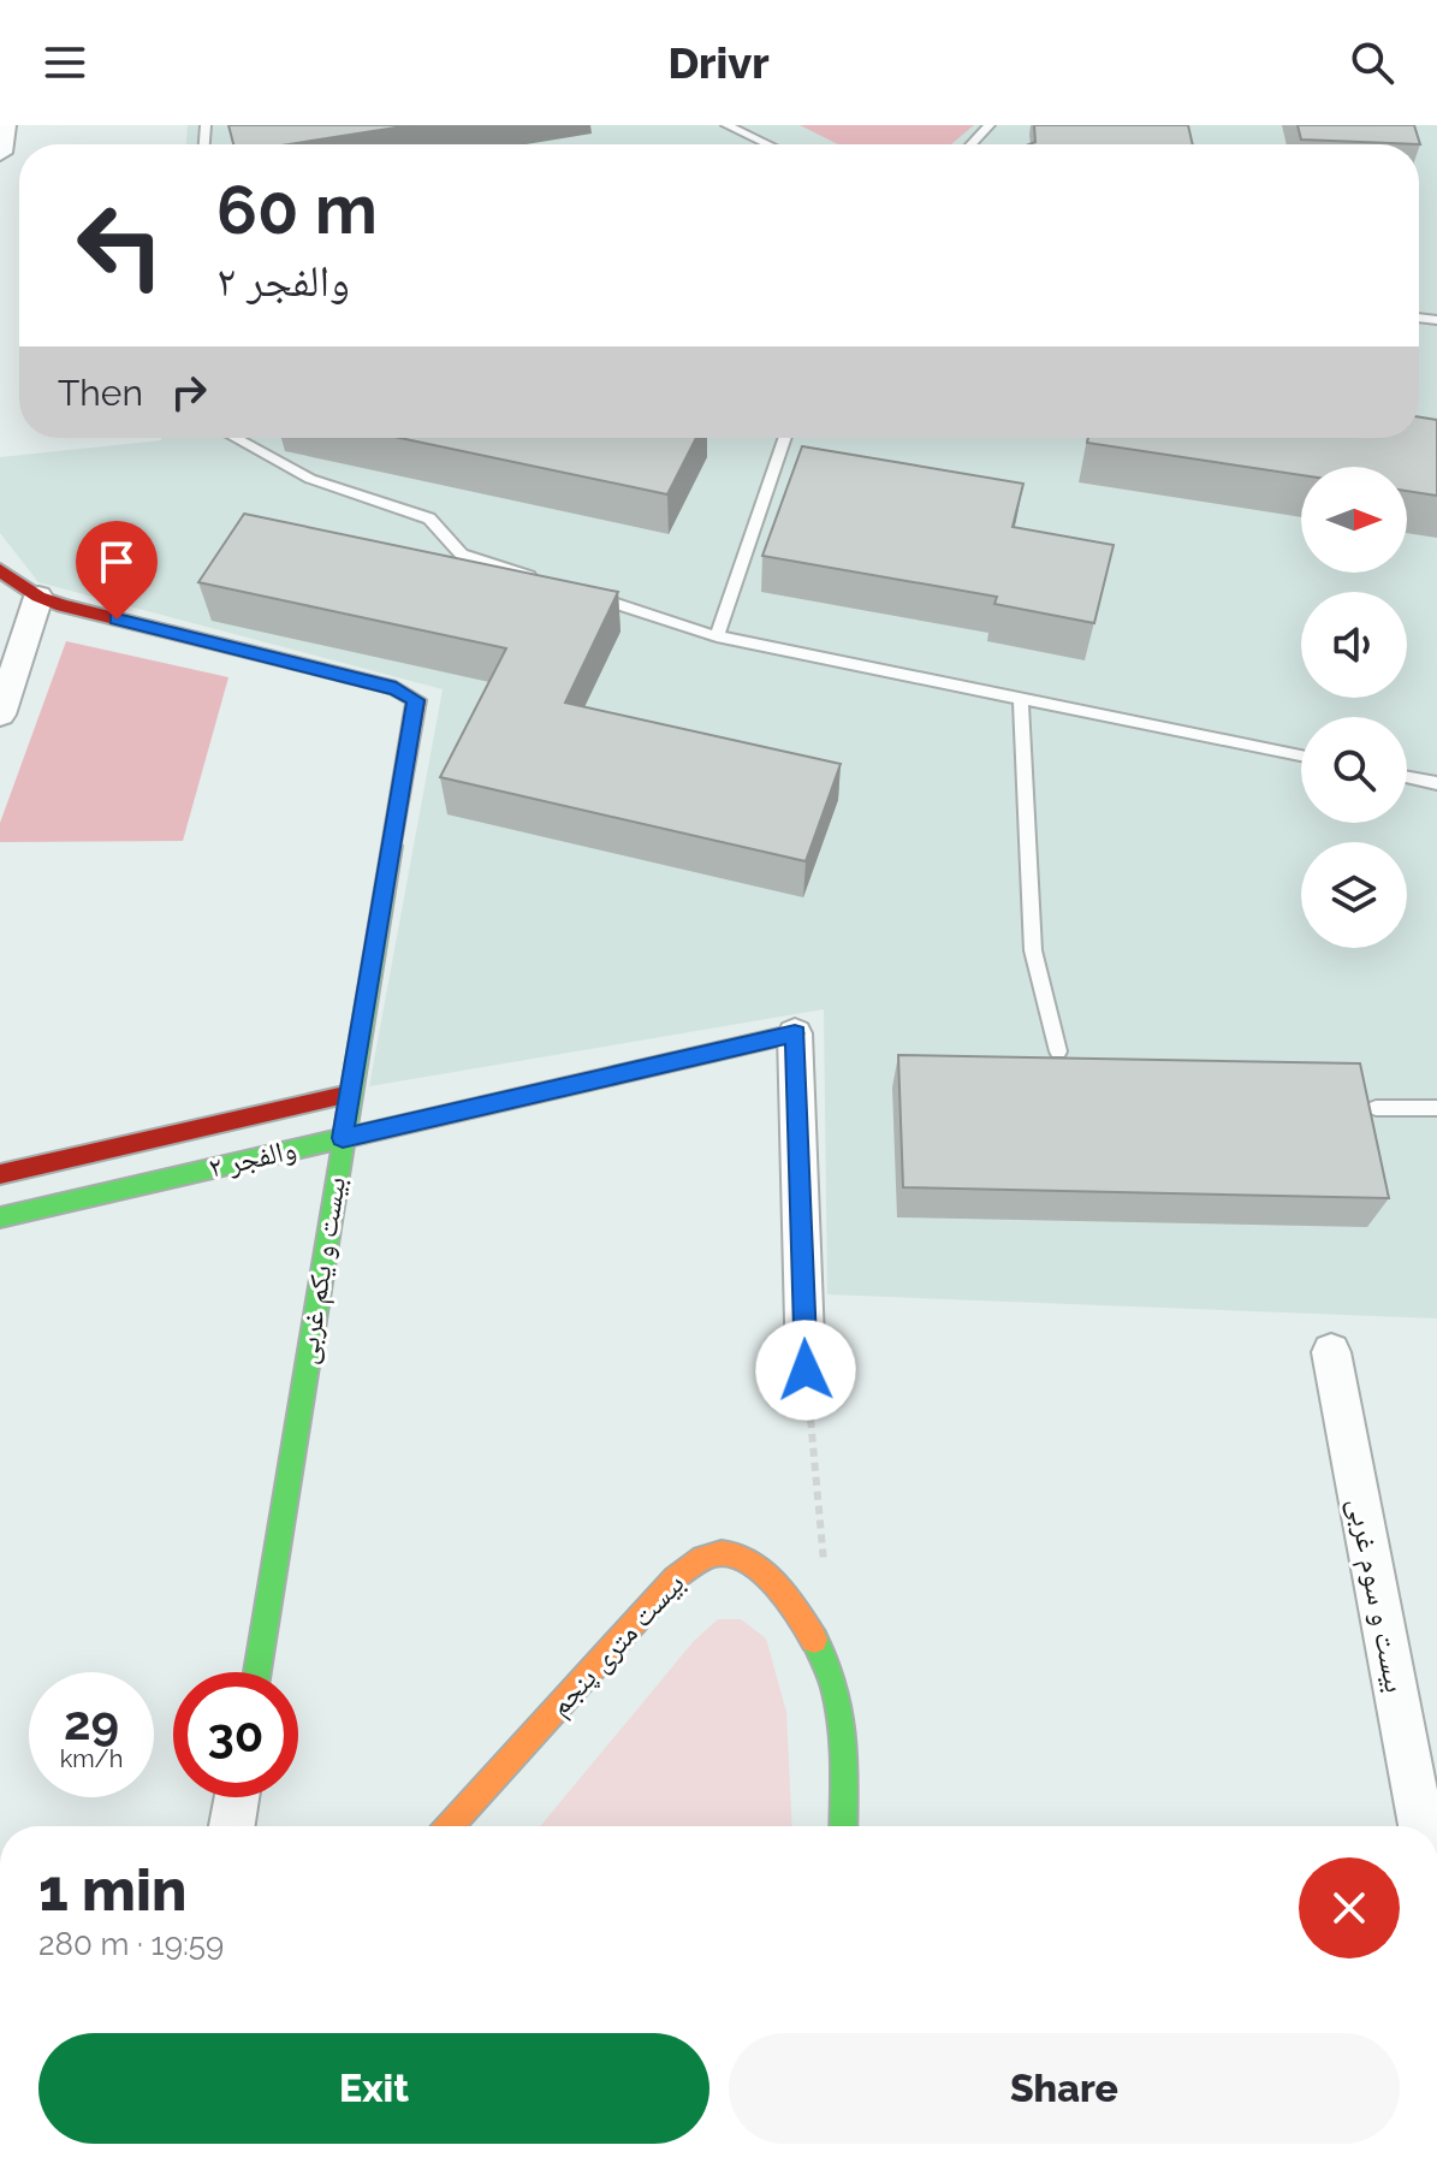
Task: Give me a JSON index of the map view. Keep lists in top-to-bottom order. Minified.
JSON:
{"streets":{"street":["والفجر ۲","بیست و یکم غربی","بیست و سوم غربی","بیست متری پنجم"]},"crossings":[["والفجر ۲","بیست و یکم غربی"]],"north":"right","page":{"header":"Drivr","turn":["60 m","والفجر ۲"],"then":"Then","speed":"29 km/h","limit":"30","heading":["1 min","280 m · 19:59"],"buttons":["Exit","Share"]}}
